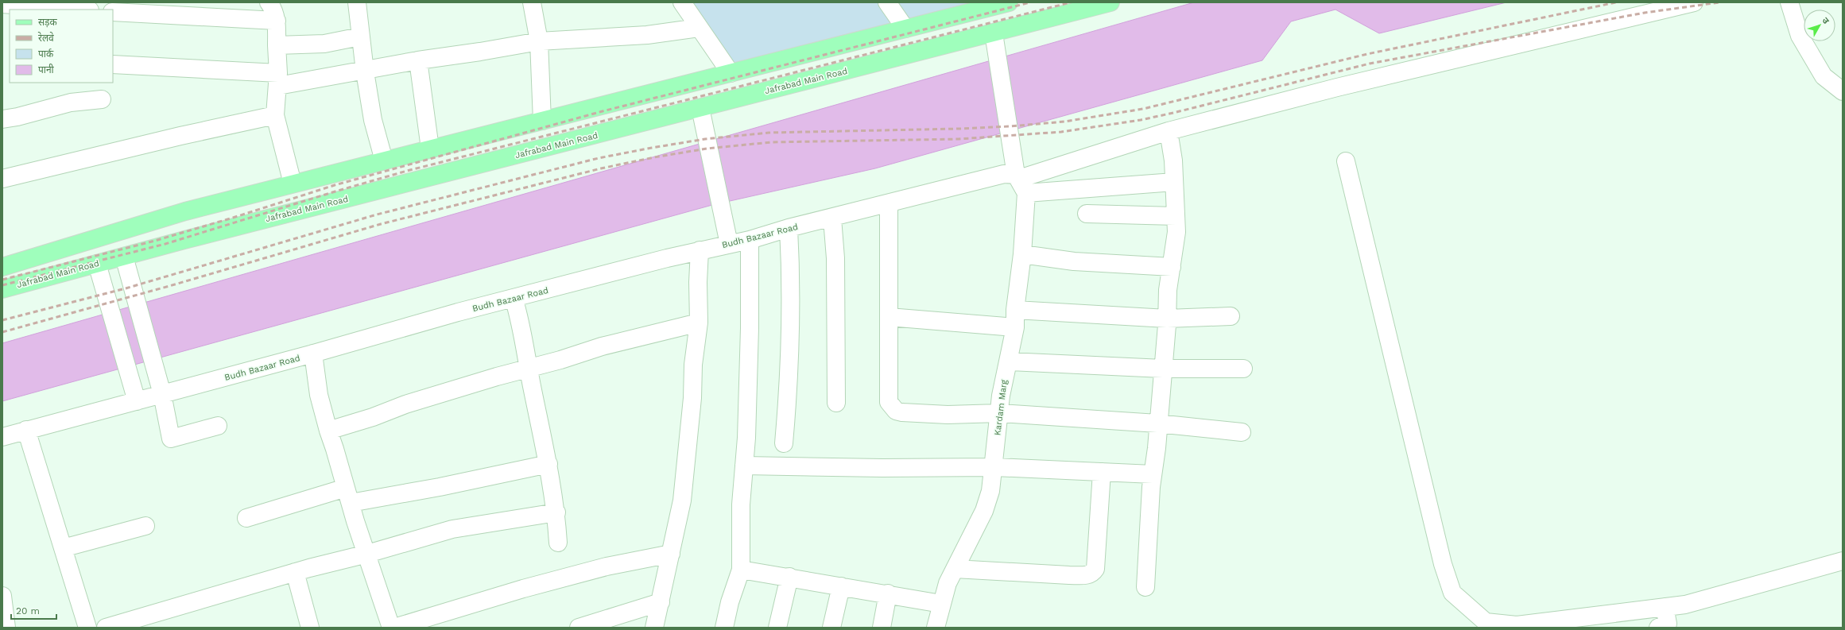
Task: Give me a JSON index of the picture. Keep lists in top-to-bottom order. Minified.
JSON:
{"streets":{"main road":["Jafrabad Main Road"],"street":["Budh Bazaar Road","Kardam Marg"]},"crossings":[["Jafrabad Main Road","Kardam Marg"],["Budh Bazaar Road","Kardam Marg"]],"legend":["सड़क","रेलवे","पार्क","पानी"],"scale_bar":"20 m","north":"top right"}
